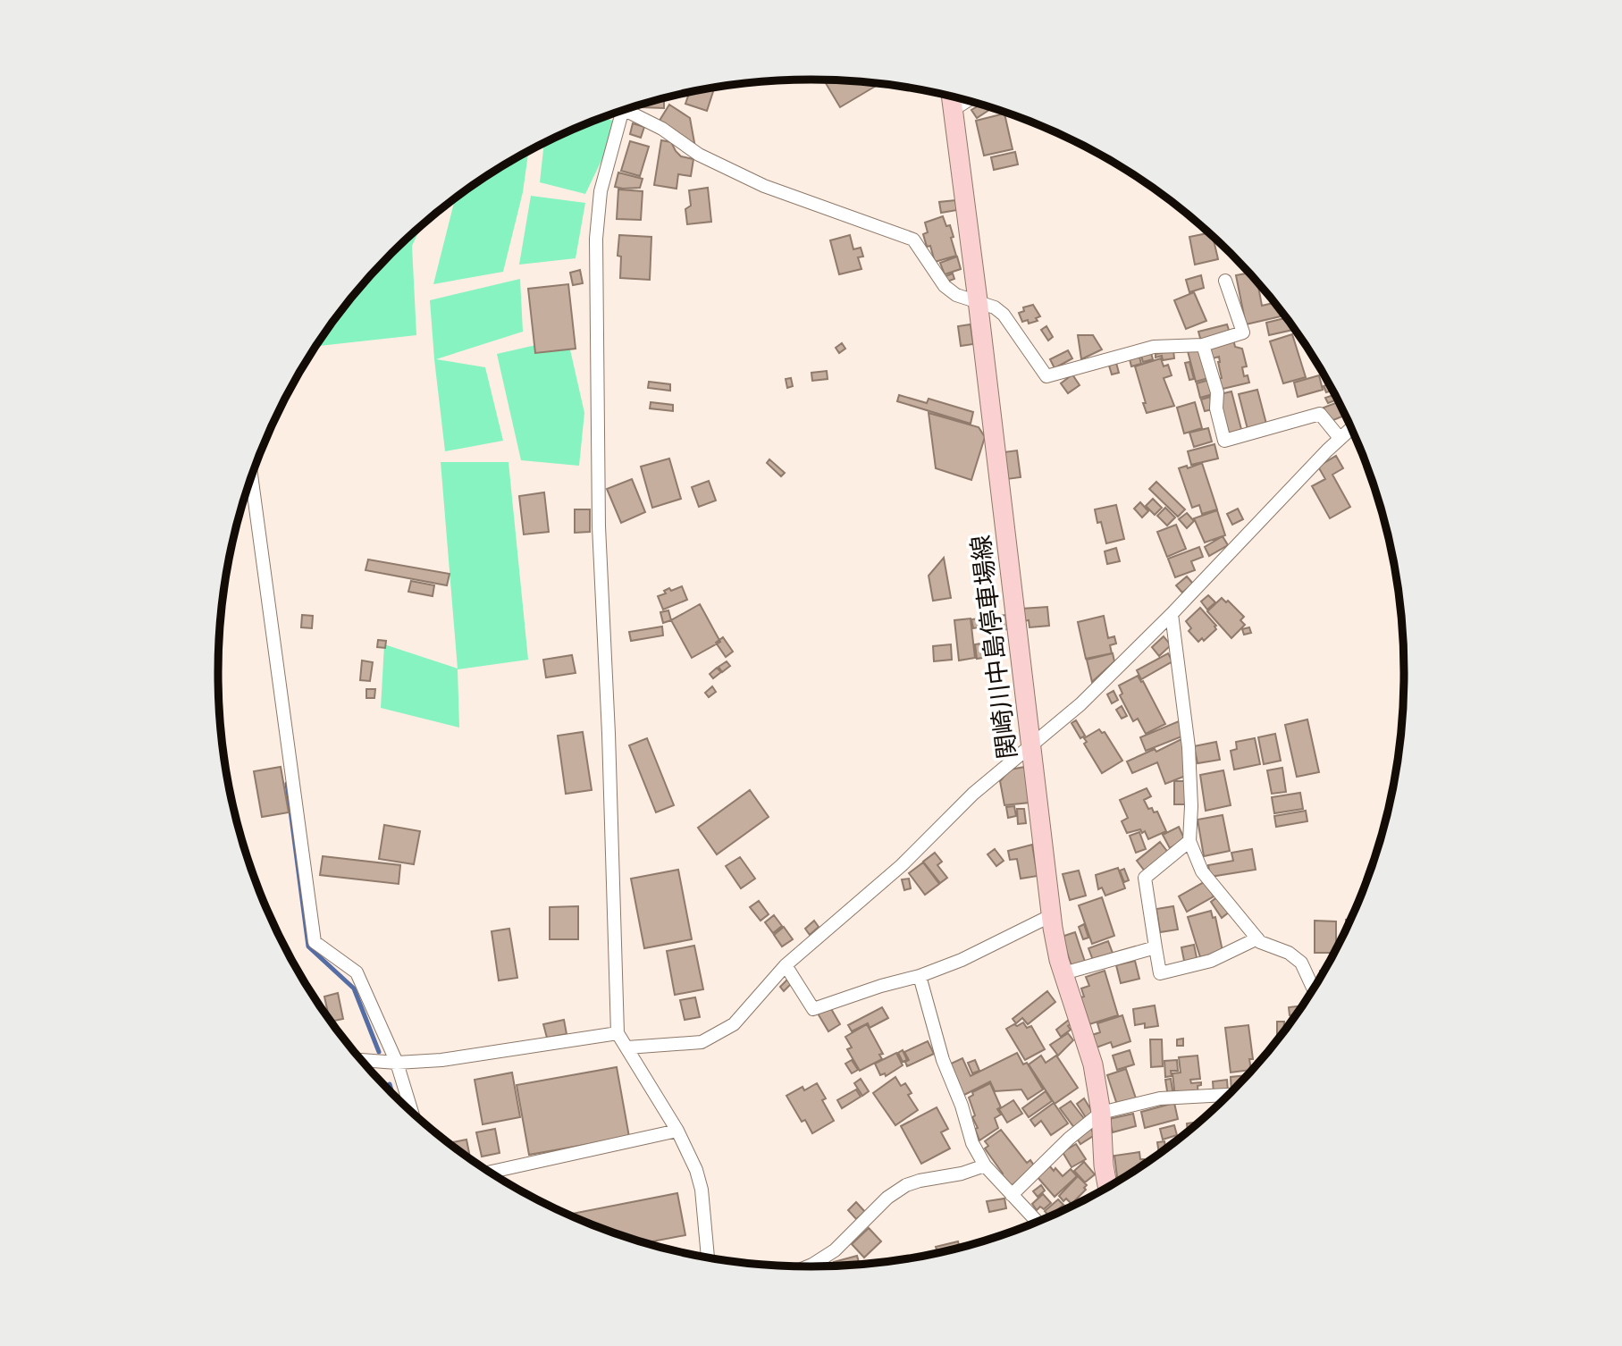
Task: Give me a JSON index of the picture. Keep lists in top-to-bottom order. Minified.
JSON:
{"streets":{"main road":["関崎川中島停車場線"]}}
